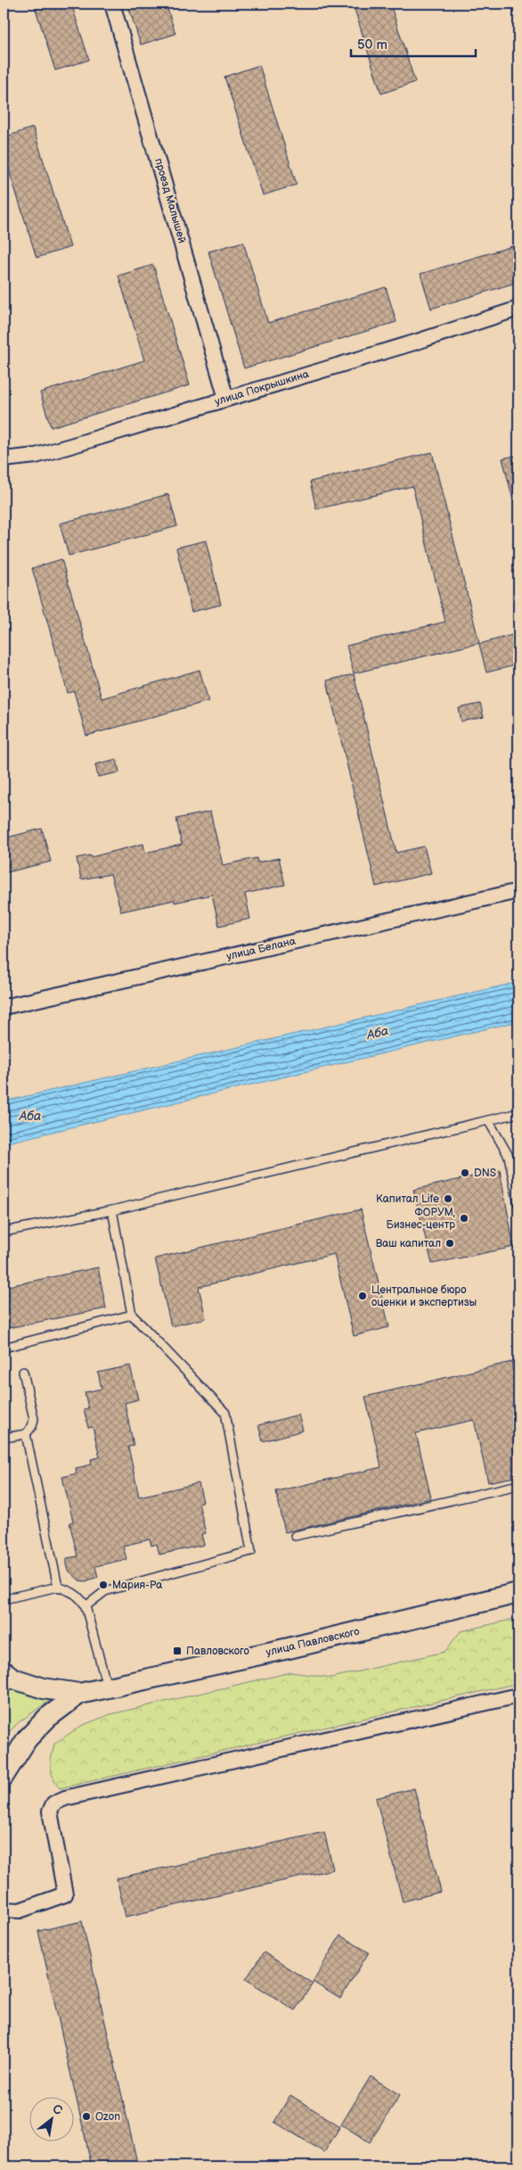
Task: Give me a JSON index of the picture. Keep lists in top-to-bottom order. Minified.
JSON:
{"streets":{"main road":["улица Павловского"],"street":["проезд Малышей","улица Покрышкина","улица Белана"]},"crossings":[["проезд Малышей","улица Покрышкина"]],"water":["Аба"],"places":{"other":["DNS","Капитал Life","ФОРУМ, Бизнес-центр","Ваш капитал","Центральное бюро оценки и экспертизы","Мария-Ра","Ozon"],"transit":["Павловского"]},"scale_bar":"50 m","north":"top right"}
